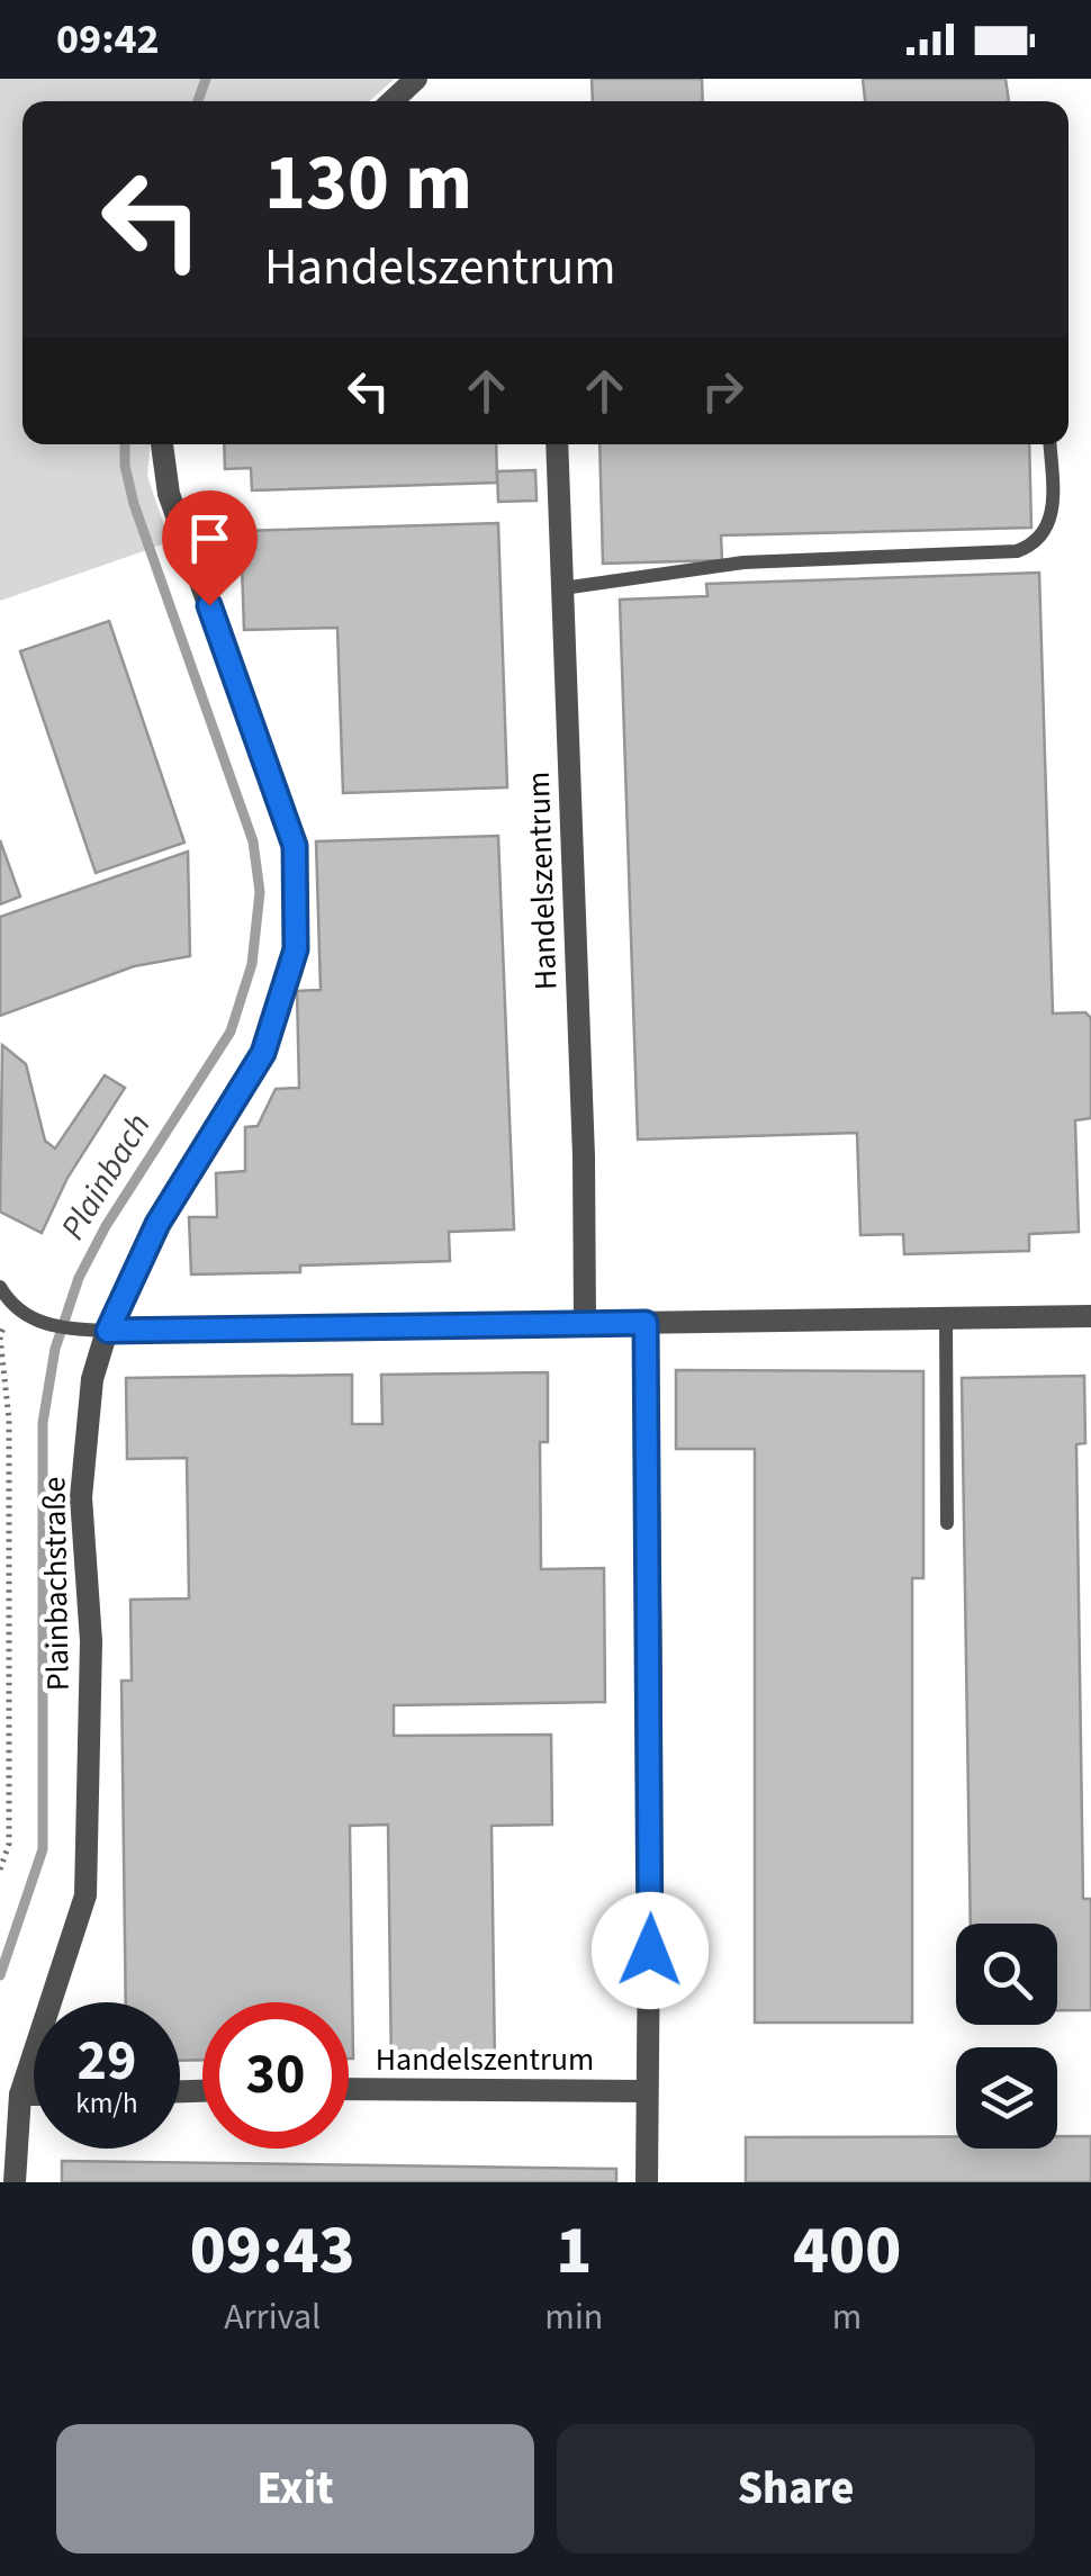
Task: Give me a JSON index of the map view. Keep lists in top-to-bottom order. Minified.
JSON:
{"streets":{"street":["Handelszentrum","Plainbachstraße"]},"water":["Plainbach"],"page":{"status":"09:42","turn":["130 m","Handelszentrum"],"speed":"29 km/h","limit":"30","eta":["09:43","Arrival","1","min","400","m"],"buttons":["Exit","Share"]}}
